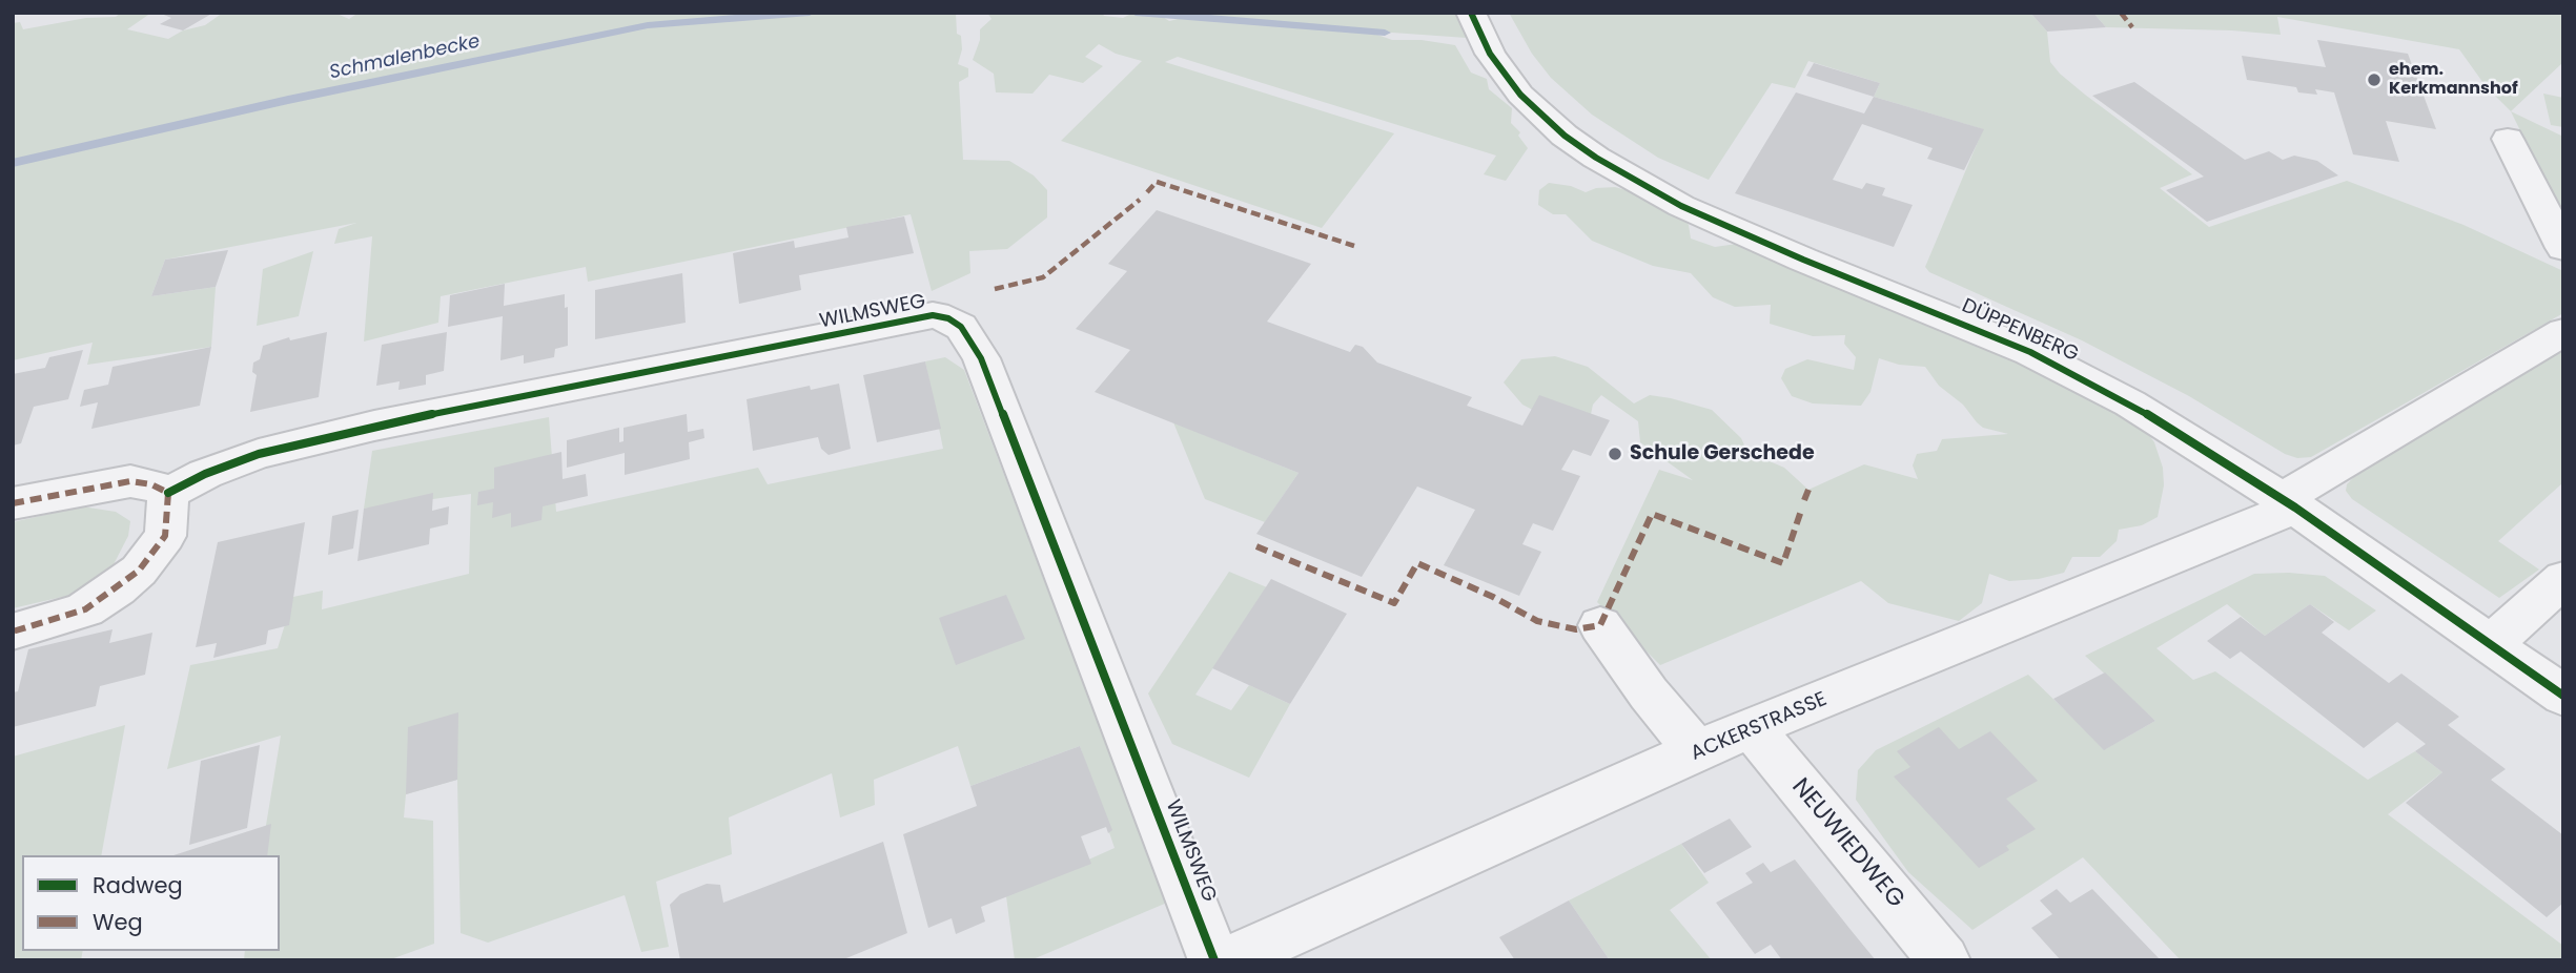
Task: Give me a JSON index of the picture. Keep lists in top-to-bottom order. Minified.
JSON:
{"streets":{"street":["WILMSWEG","DÜPPENBERG","ACKERSTRASSE","NEUWIEDWEG"]},"crossings":[["DÜPPENBERG","ACKERSTRASSE"],["ACKERSTRASSE","NEUWIEDWEG"]],"water":["Schmalenbecke"],"places":["ehem. Kerkmannshof","Schule Gerschede"],"legend":["Radweg","Weg"]}
